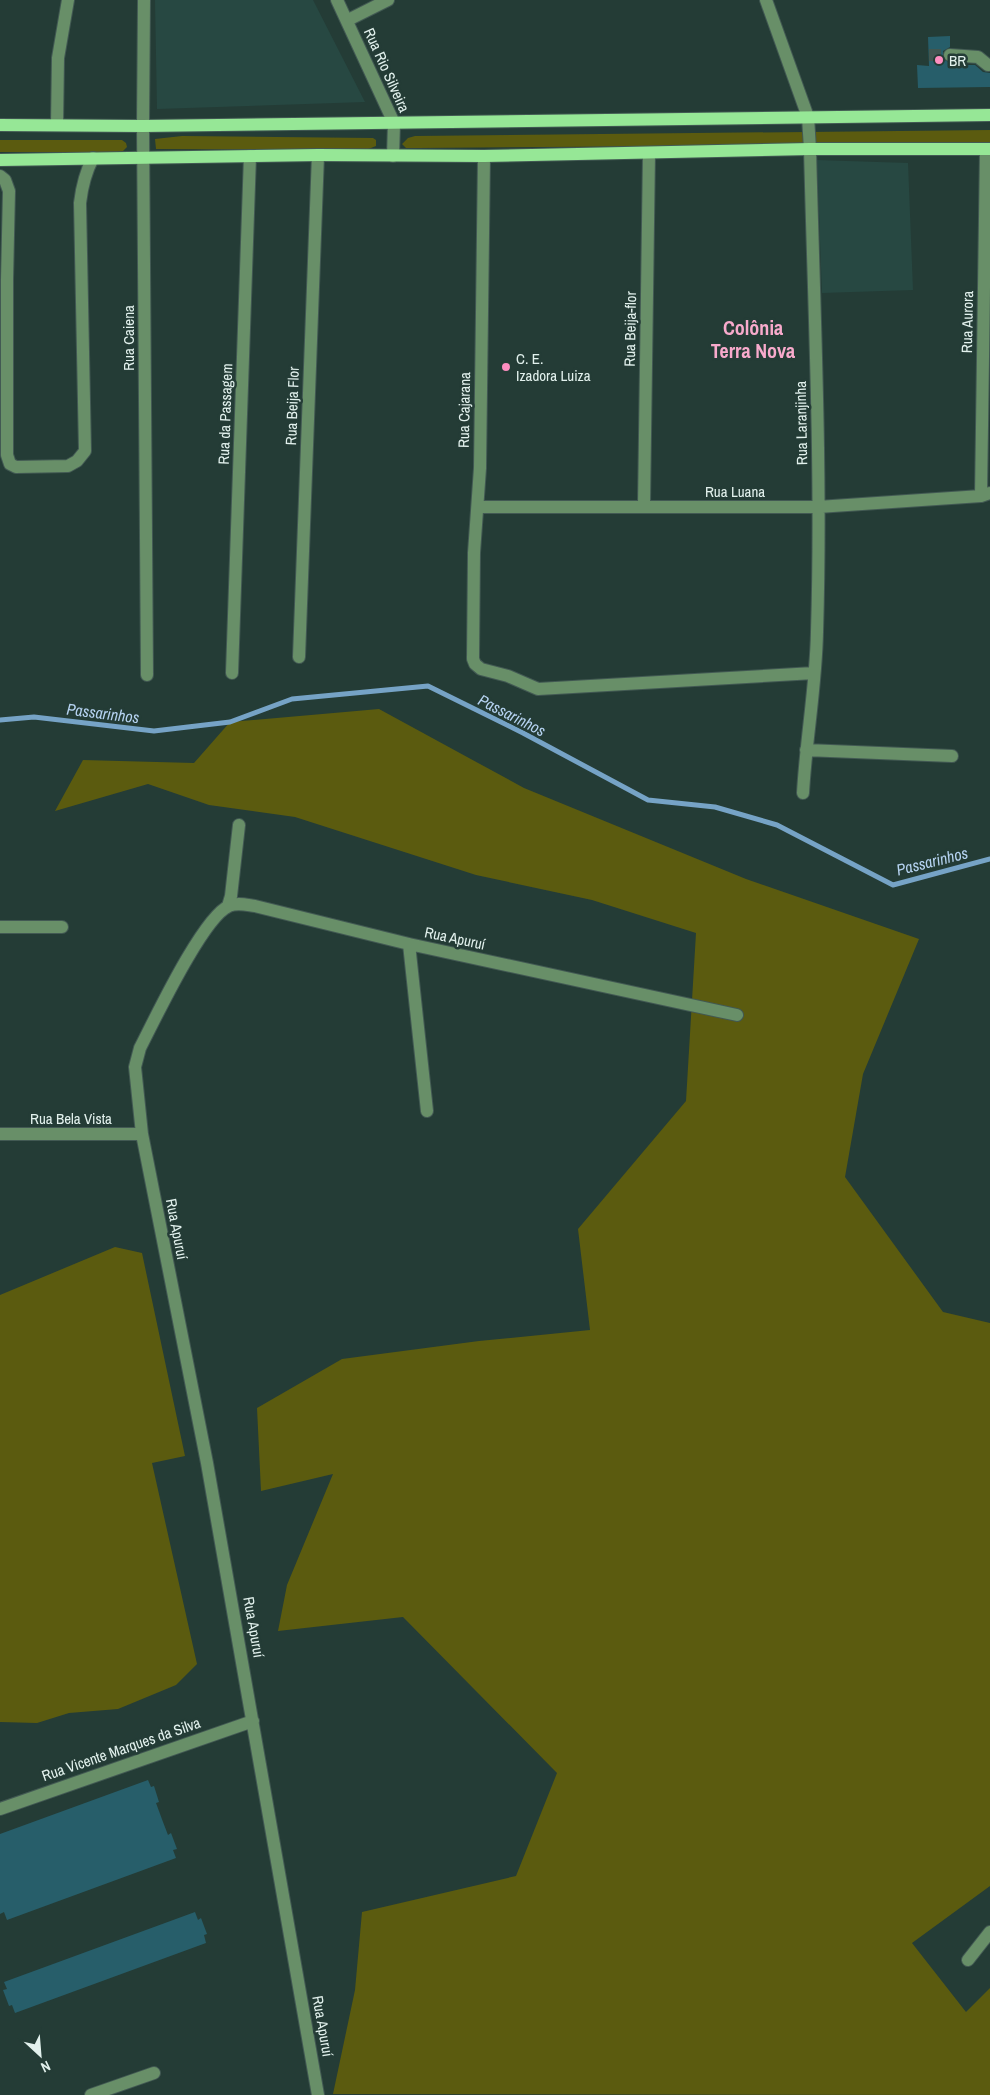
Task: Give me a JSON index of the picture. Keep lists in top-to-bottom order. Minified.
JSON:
{"streets":{"street":["Rua Rio Silveira","Rua Aurora","Rua Beija-flor","Rua Caiena","Rua Beija Flor","Rua Cajarana","Rua da Passagem","Rua Laranjinha","Rua Luana","Rua Apuruí","Rua Bela Vista","Rua Vicente Marques da Silva"]},"crossings":[["Rua Aurora","Rua Luana"],["Rua Beija-flor","Rua Luana"],["Rua Cajarana","Rua Laranjinha"],["Rua Cajarana","Rua Luana"],["Rua Laranjinha","Rua Luana"],["Rua Apuruí","Rua Bela Vista"],["Rua Apuruí","Rua Vicente Marques da Silva"]],"districts":["Colônia Terra Nova"],"water":["Passarinhos"],"places":["BR","C. E. Izadora Luiza"],"north":"bottom right"}
